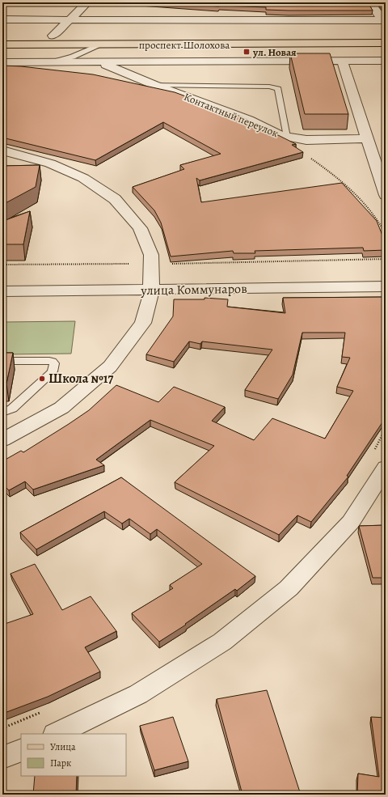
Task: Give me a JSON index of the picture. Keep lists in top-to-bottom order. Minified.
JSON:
{"streets":{"main road":["проспект Шолохова"],"street":["Контактный переулок","улица Коммунаров"]},"places":{"transit":["ул. Новая"],"other":["Школа №17"]},"legend":["Улица","Парк"]}
